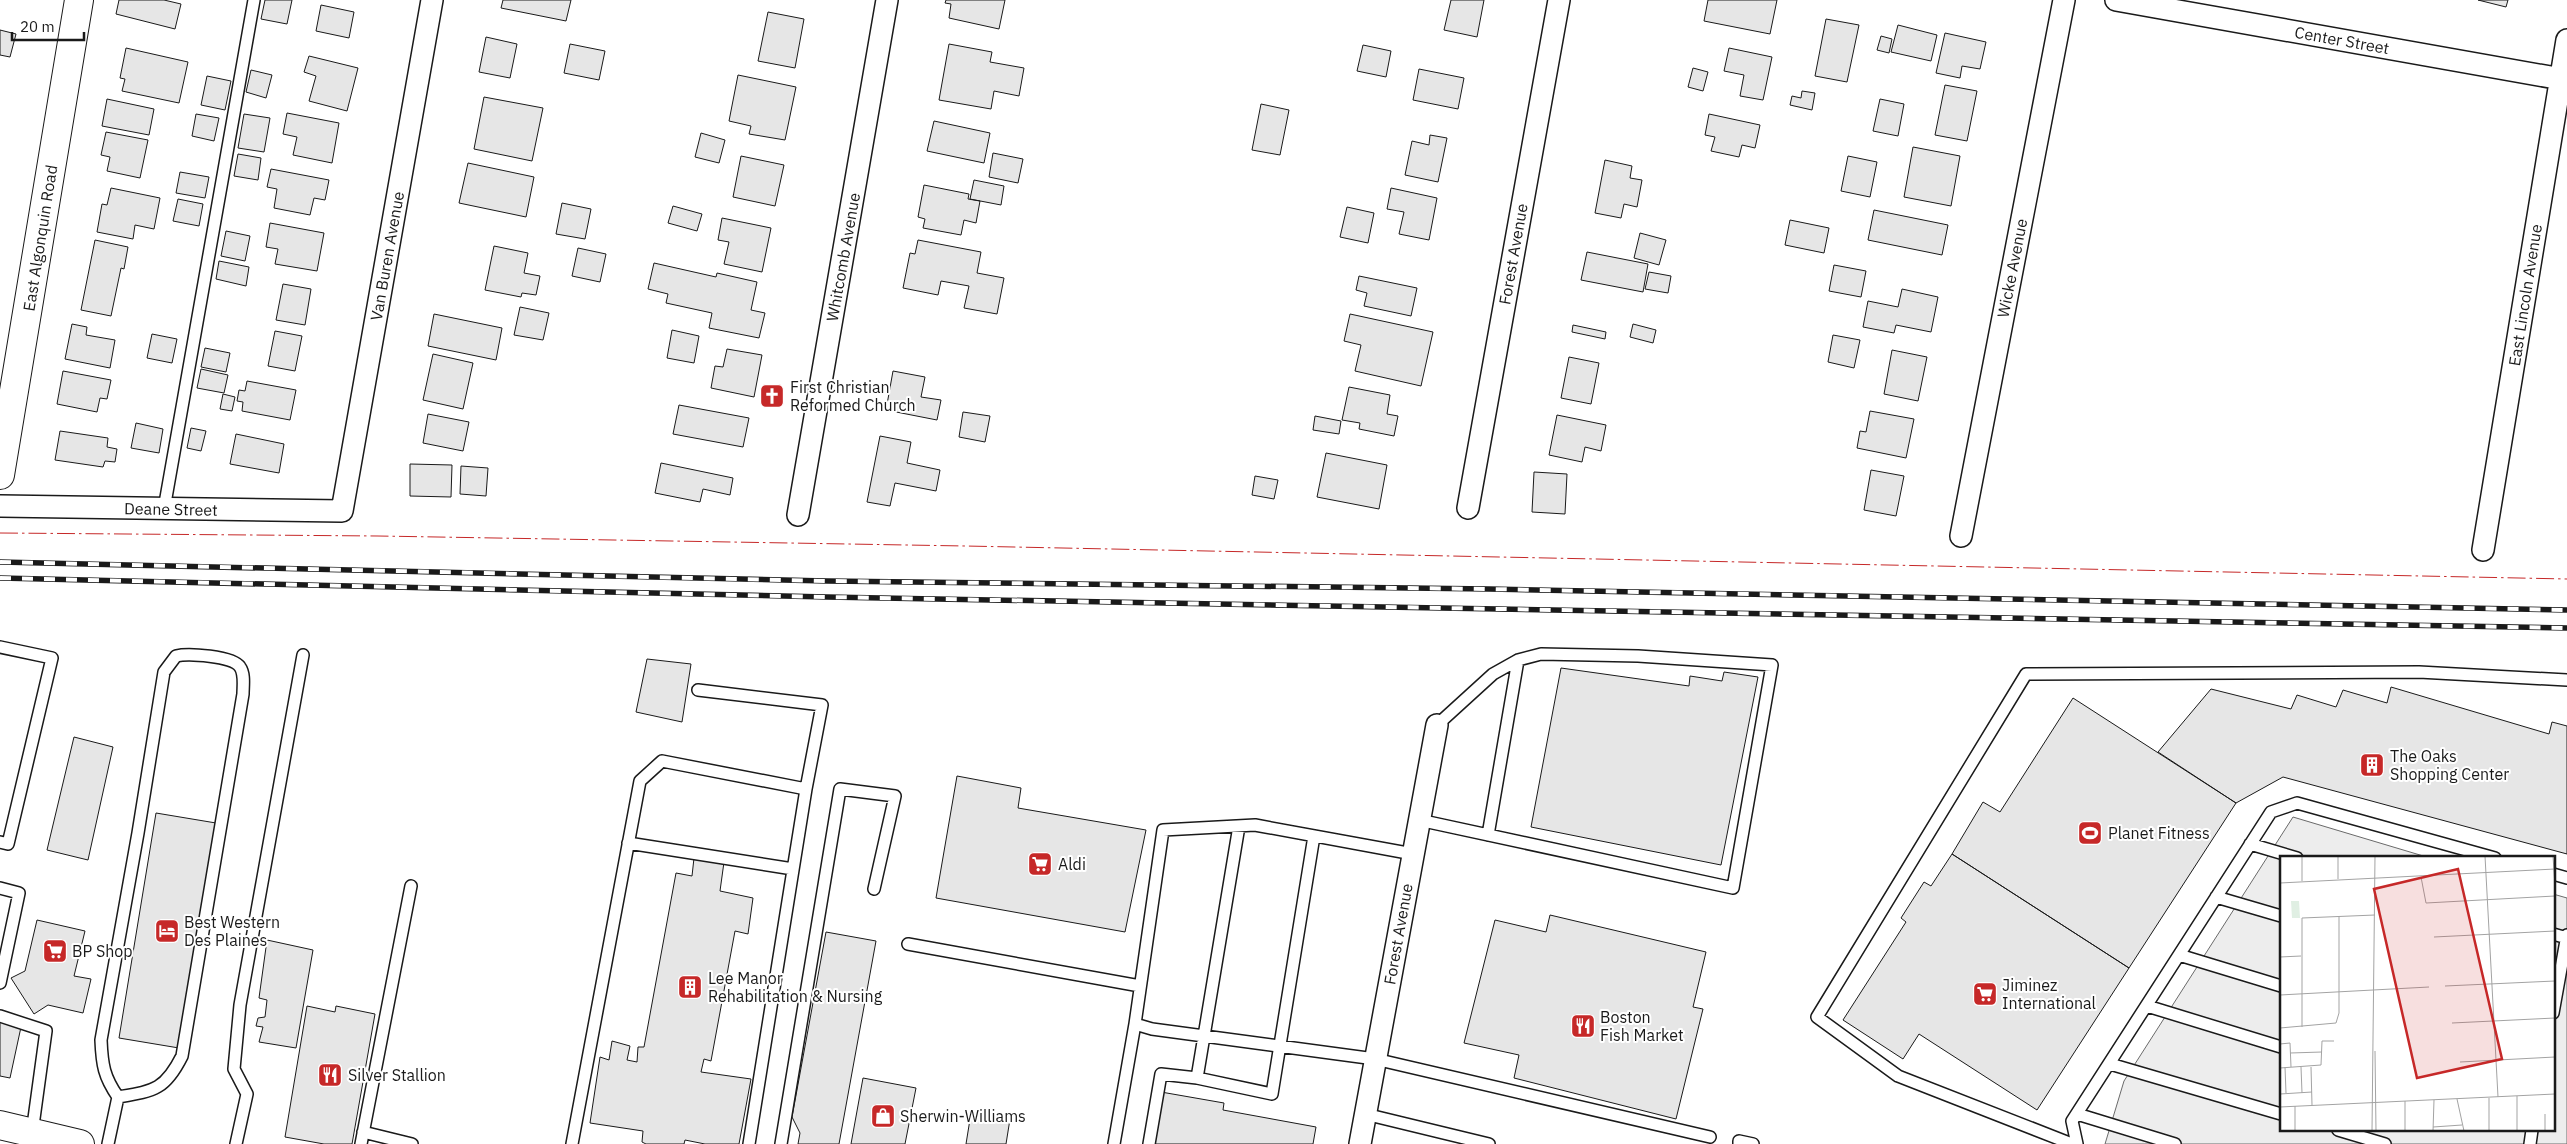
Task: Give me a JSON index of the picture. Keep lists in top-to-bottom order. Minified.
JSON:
{"streets":{"street":["Center Street","East Algonquin Road","Forest Avenue","Van Buren Avenue","Whitcomb Avenue","Wicke Avenue","East Lincoln Avenue","Deane Street"]},"crossings":[["Center Street","East Lincoln Avenue"],["Van Buren Avenue","Deane Street"]],"places":{"church":["First Christian Reformed Church"],"building":["The Oaks Shopping Center","Lee Manor Rehabilitation & Nursing"],"sports":["Planet Fitness"],"supermarket":["Aldi","BP Shop","Jiminez International"],"hotel":["Best Western Des Plaines"],"restaurant":["Boston Fish Market","Silver Stallion"],"shop":["Sherwin-Williams"]},"scale_bar":"20 m"}
